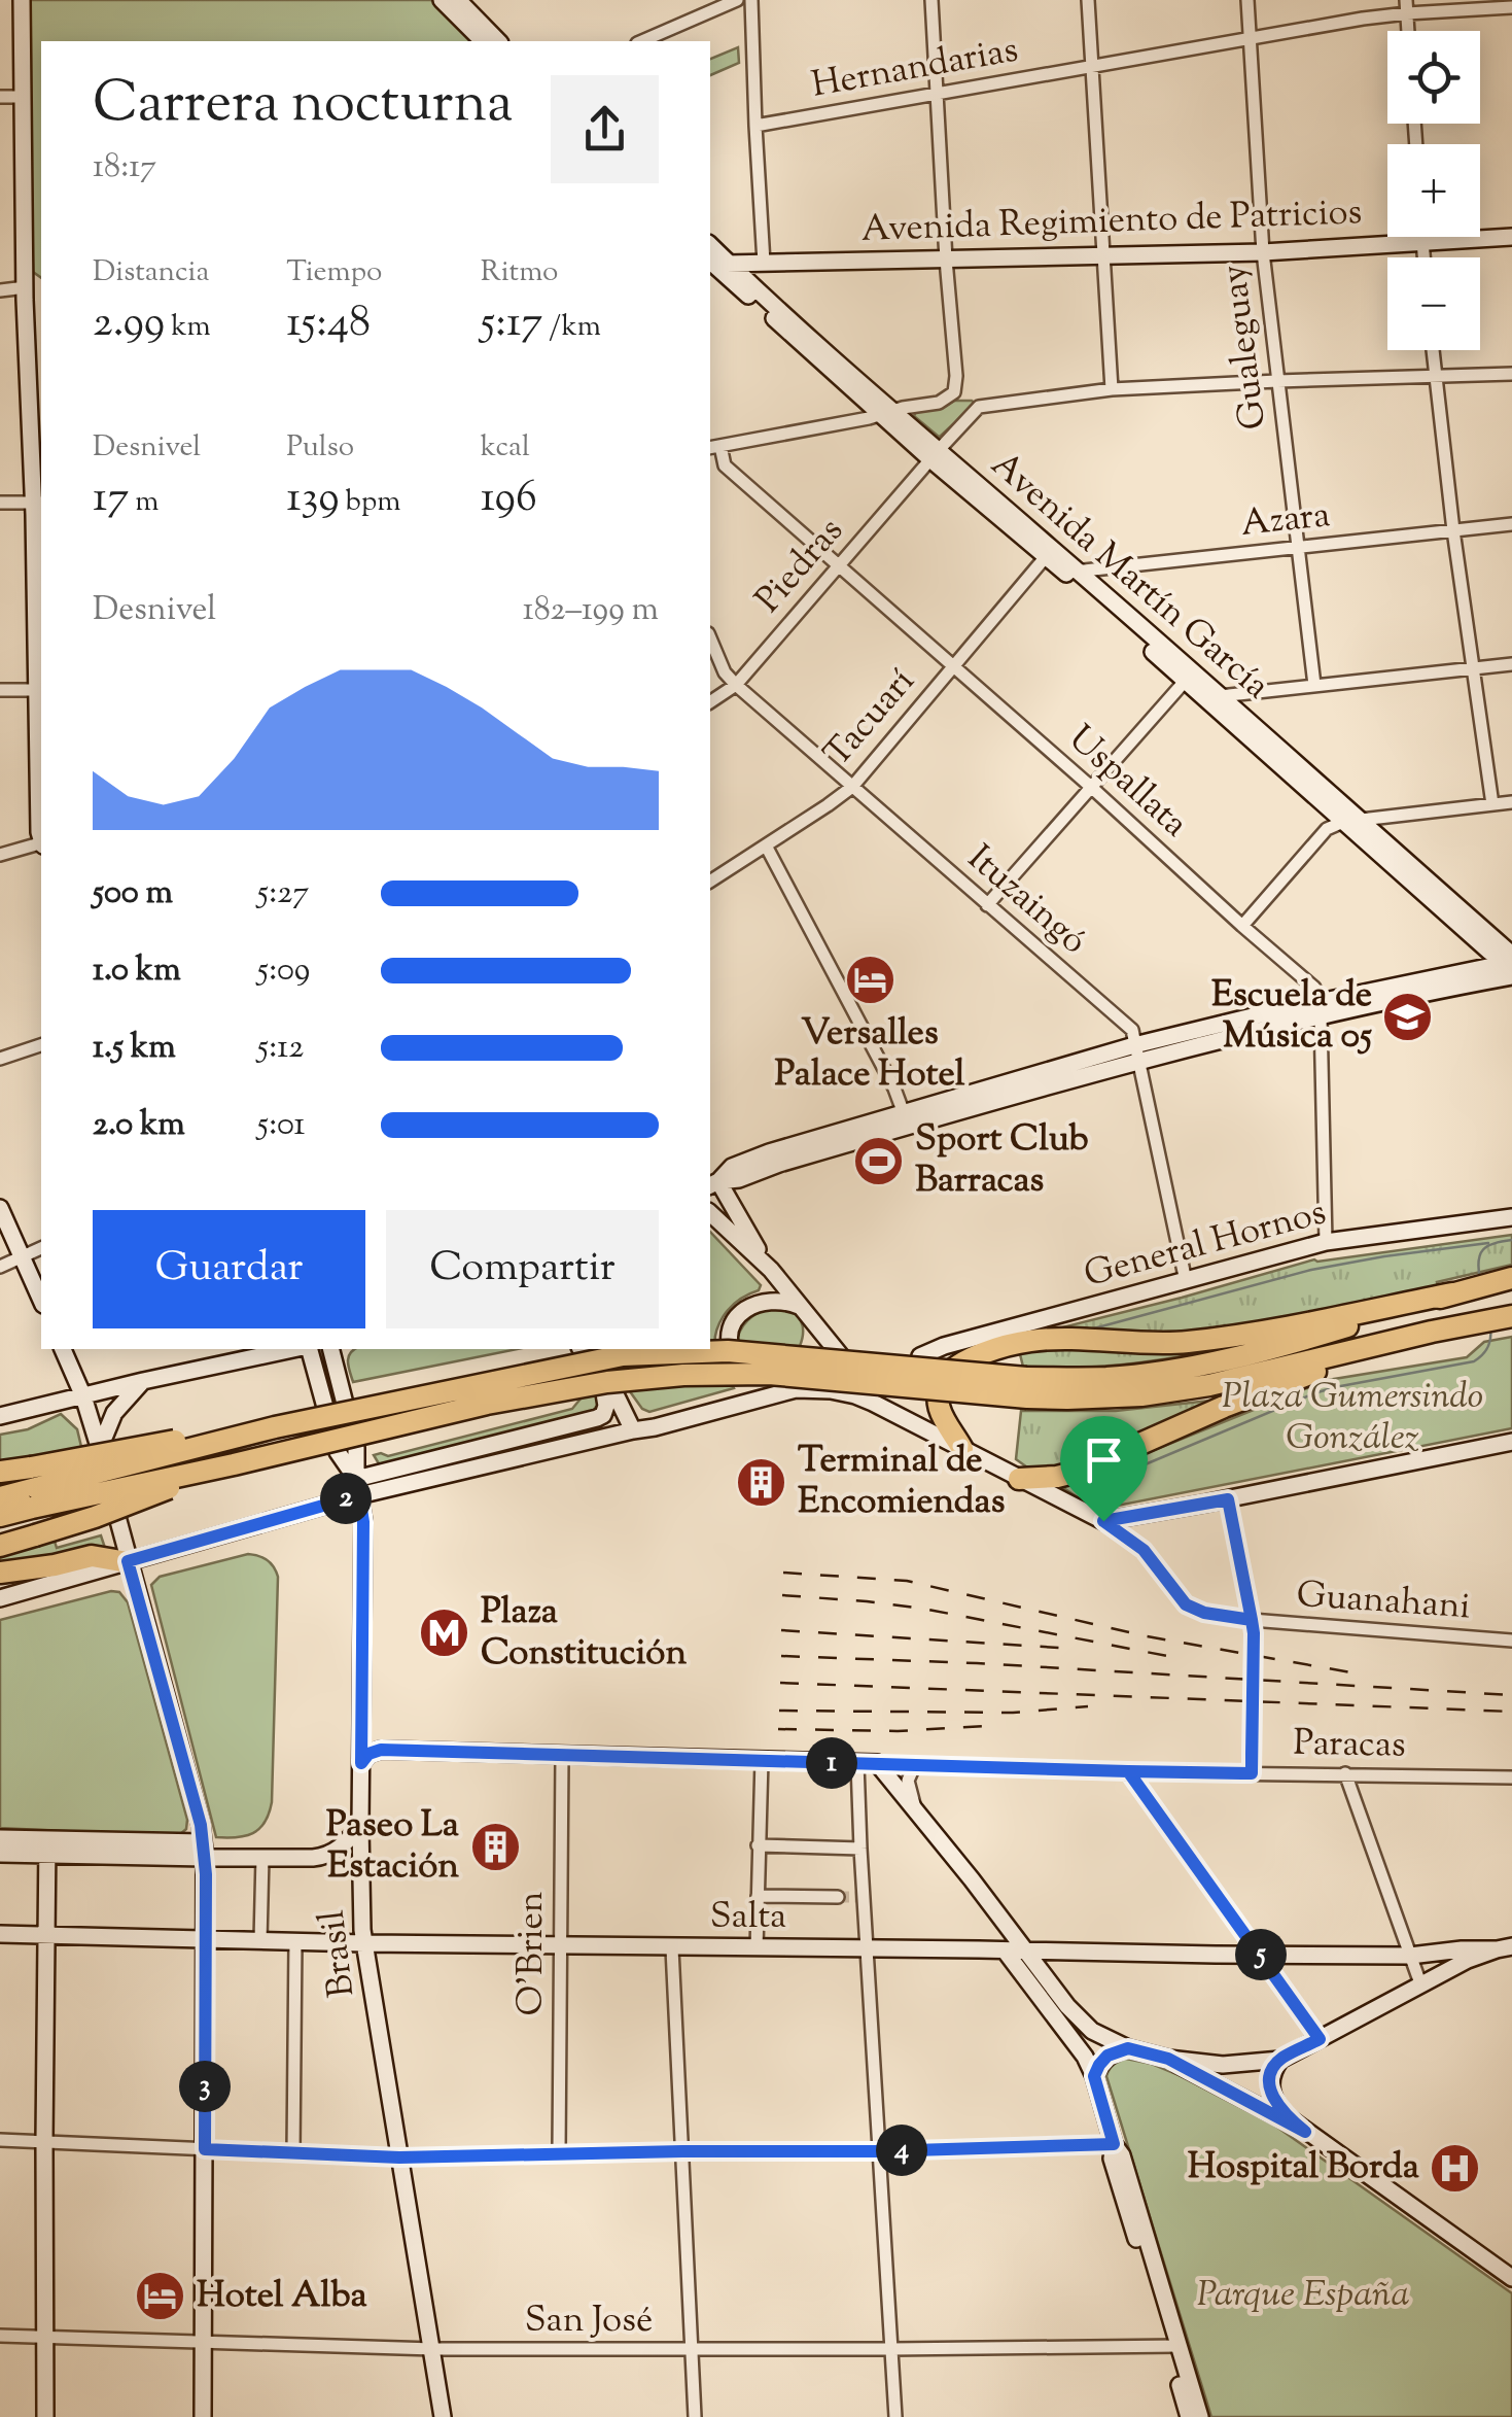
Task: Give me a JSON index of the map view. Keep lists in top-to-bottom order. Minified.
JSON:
{"streets":{"main road":["Avenida Regimiento de Patricios","Avenida Martín García","General Hornos","Salta","Brasil"],"street":["Hernandarias","Gualeguay","Azara","Piedras","Tacuarí","Uspallata","Ituzaingó","Guanahani","Paracas","O'Brien","San José"]},"crossings":[["Hernandarias","Gualeguay"],["Avenida Regimiento de Patricios","Gualeguay"],["Avenida Regimiento de Patricios","Avenida Martín García"],["Gualeguay","Azara"],["Gualeguay","Piedras"],["Azara","Avenida Martín García"],["Piedras","Avenida Martín García"],["Piedras","Uspallata"],["Piedras","Ituzaingó"],["Avenida Martín García","Tacuarí"],["Tacuarí","Uspallata"],["Tacuarí","Ituzaingó"],["Ituzaingó","General Hornos"],["Salta","Brasil"],["Salta","O'Brien"],["Brasil","San José"]],"parks":["Plaza Gumersindo González","Parque España"],"places":{"hotel":["Versalles Palace Hotel","Hotel Alba"],"school or university":["Escuela de Música 05"],"sports":["Sport Club Barracas"],"building":["Terminal de Encomiendas","Paseo La Estación"],"metro station":["Plaza Constitución"],"hospital":["Hospital Borda"]},"page":{"map_buttons":["+","−"],"heading":["Carrera nocturna","18:17"],"stats":[["Distancia","2.99 km"],["Tiempo","15:48"],["Ritmo","5:17 /km"],["Desnivel","17 m"],["Pulso","139 bpm"],["kcal","196"]],"chart":["Desnivel","182–199 m"],"list":[{"name":"500 m","note":"5:27"},{"name":"1.0 km","note":"5:09"},{"name":"1.5 km","note":"5:12"},{"name":"2.0 km","note":"5:01"}],"buttons":["Guardar","Compartir"],"pins":["2","1","5","3","4"]}}
